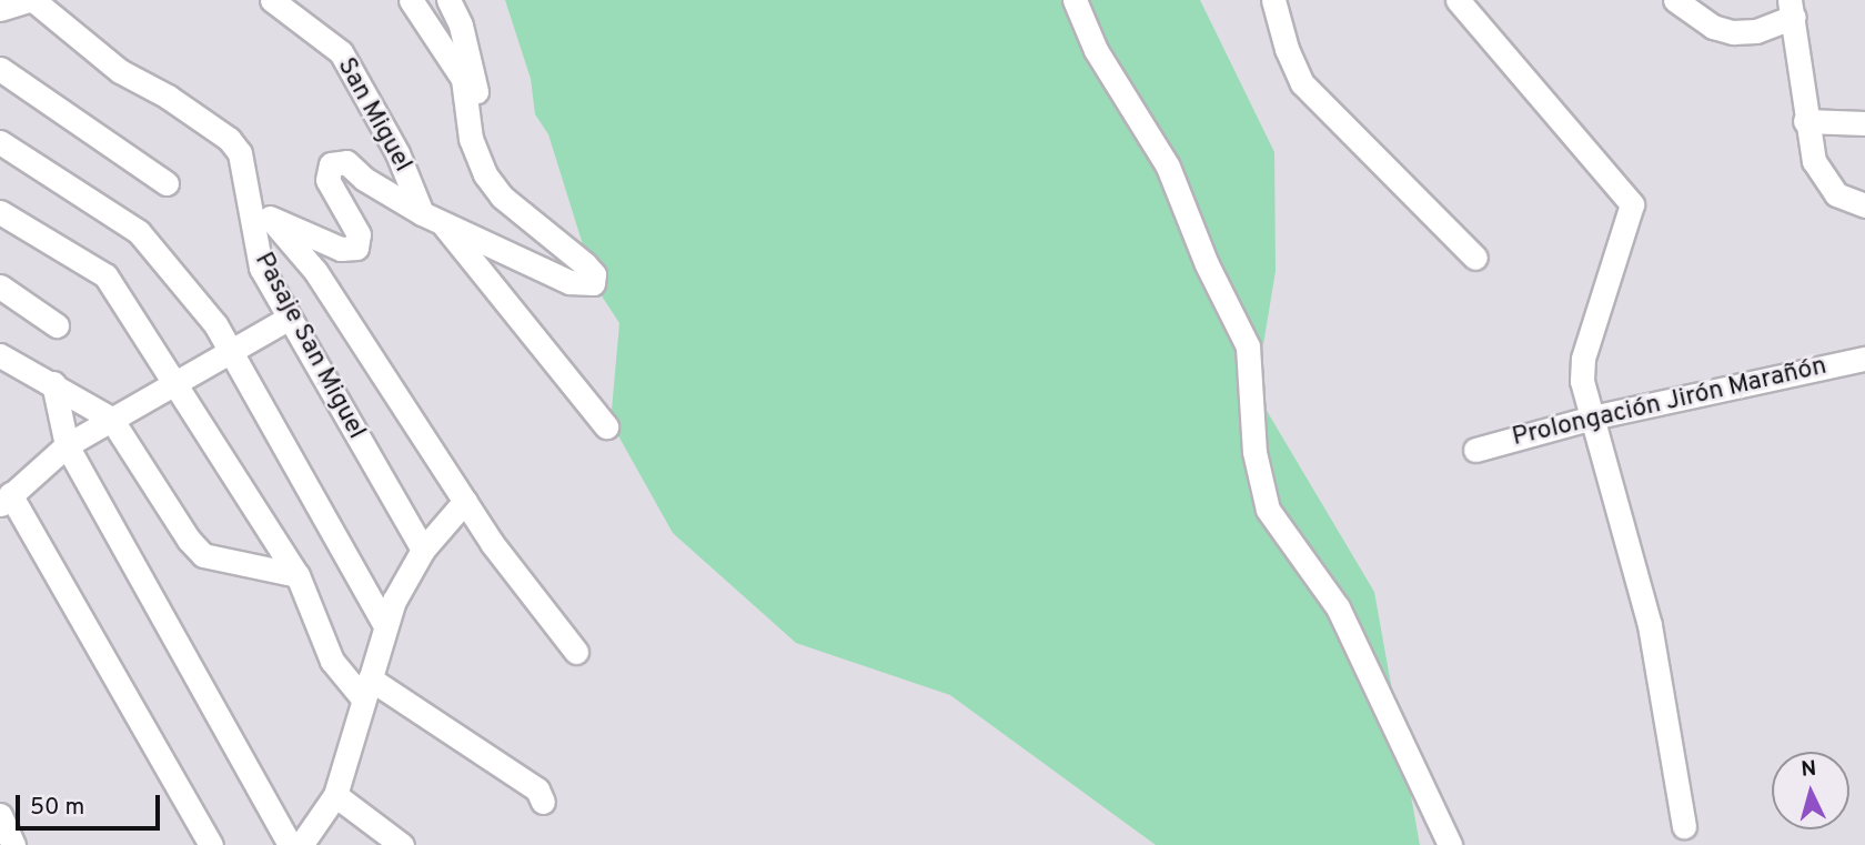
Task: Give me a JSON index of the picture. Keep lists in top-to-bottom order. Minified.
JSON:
{"streets":{"street":["San Miguel","Pasaje San Miguel","Prolongación Jirón Marañón"]},"scale_bar":"50 m","north":"top"}
